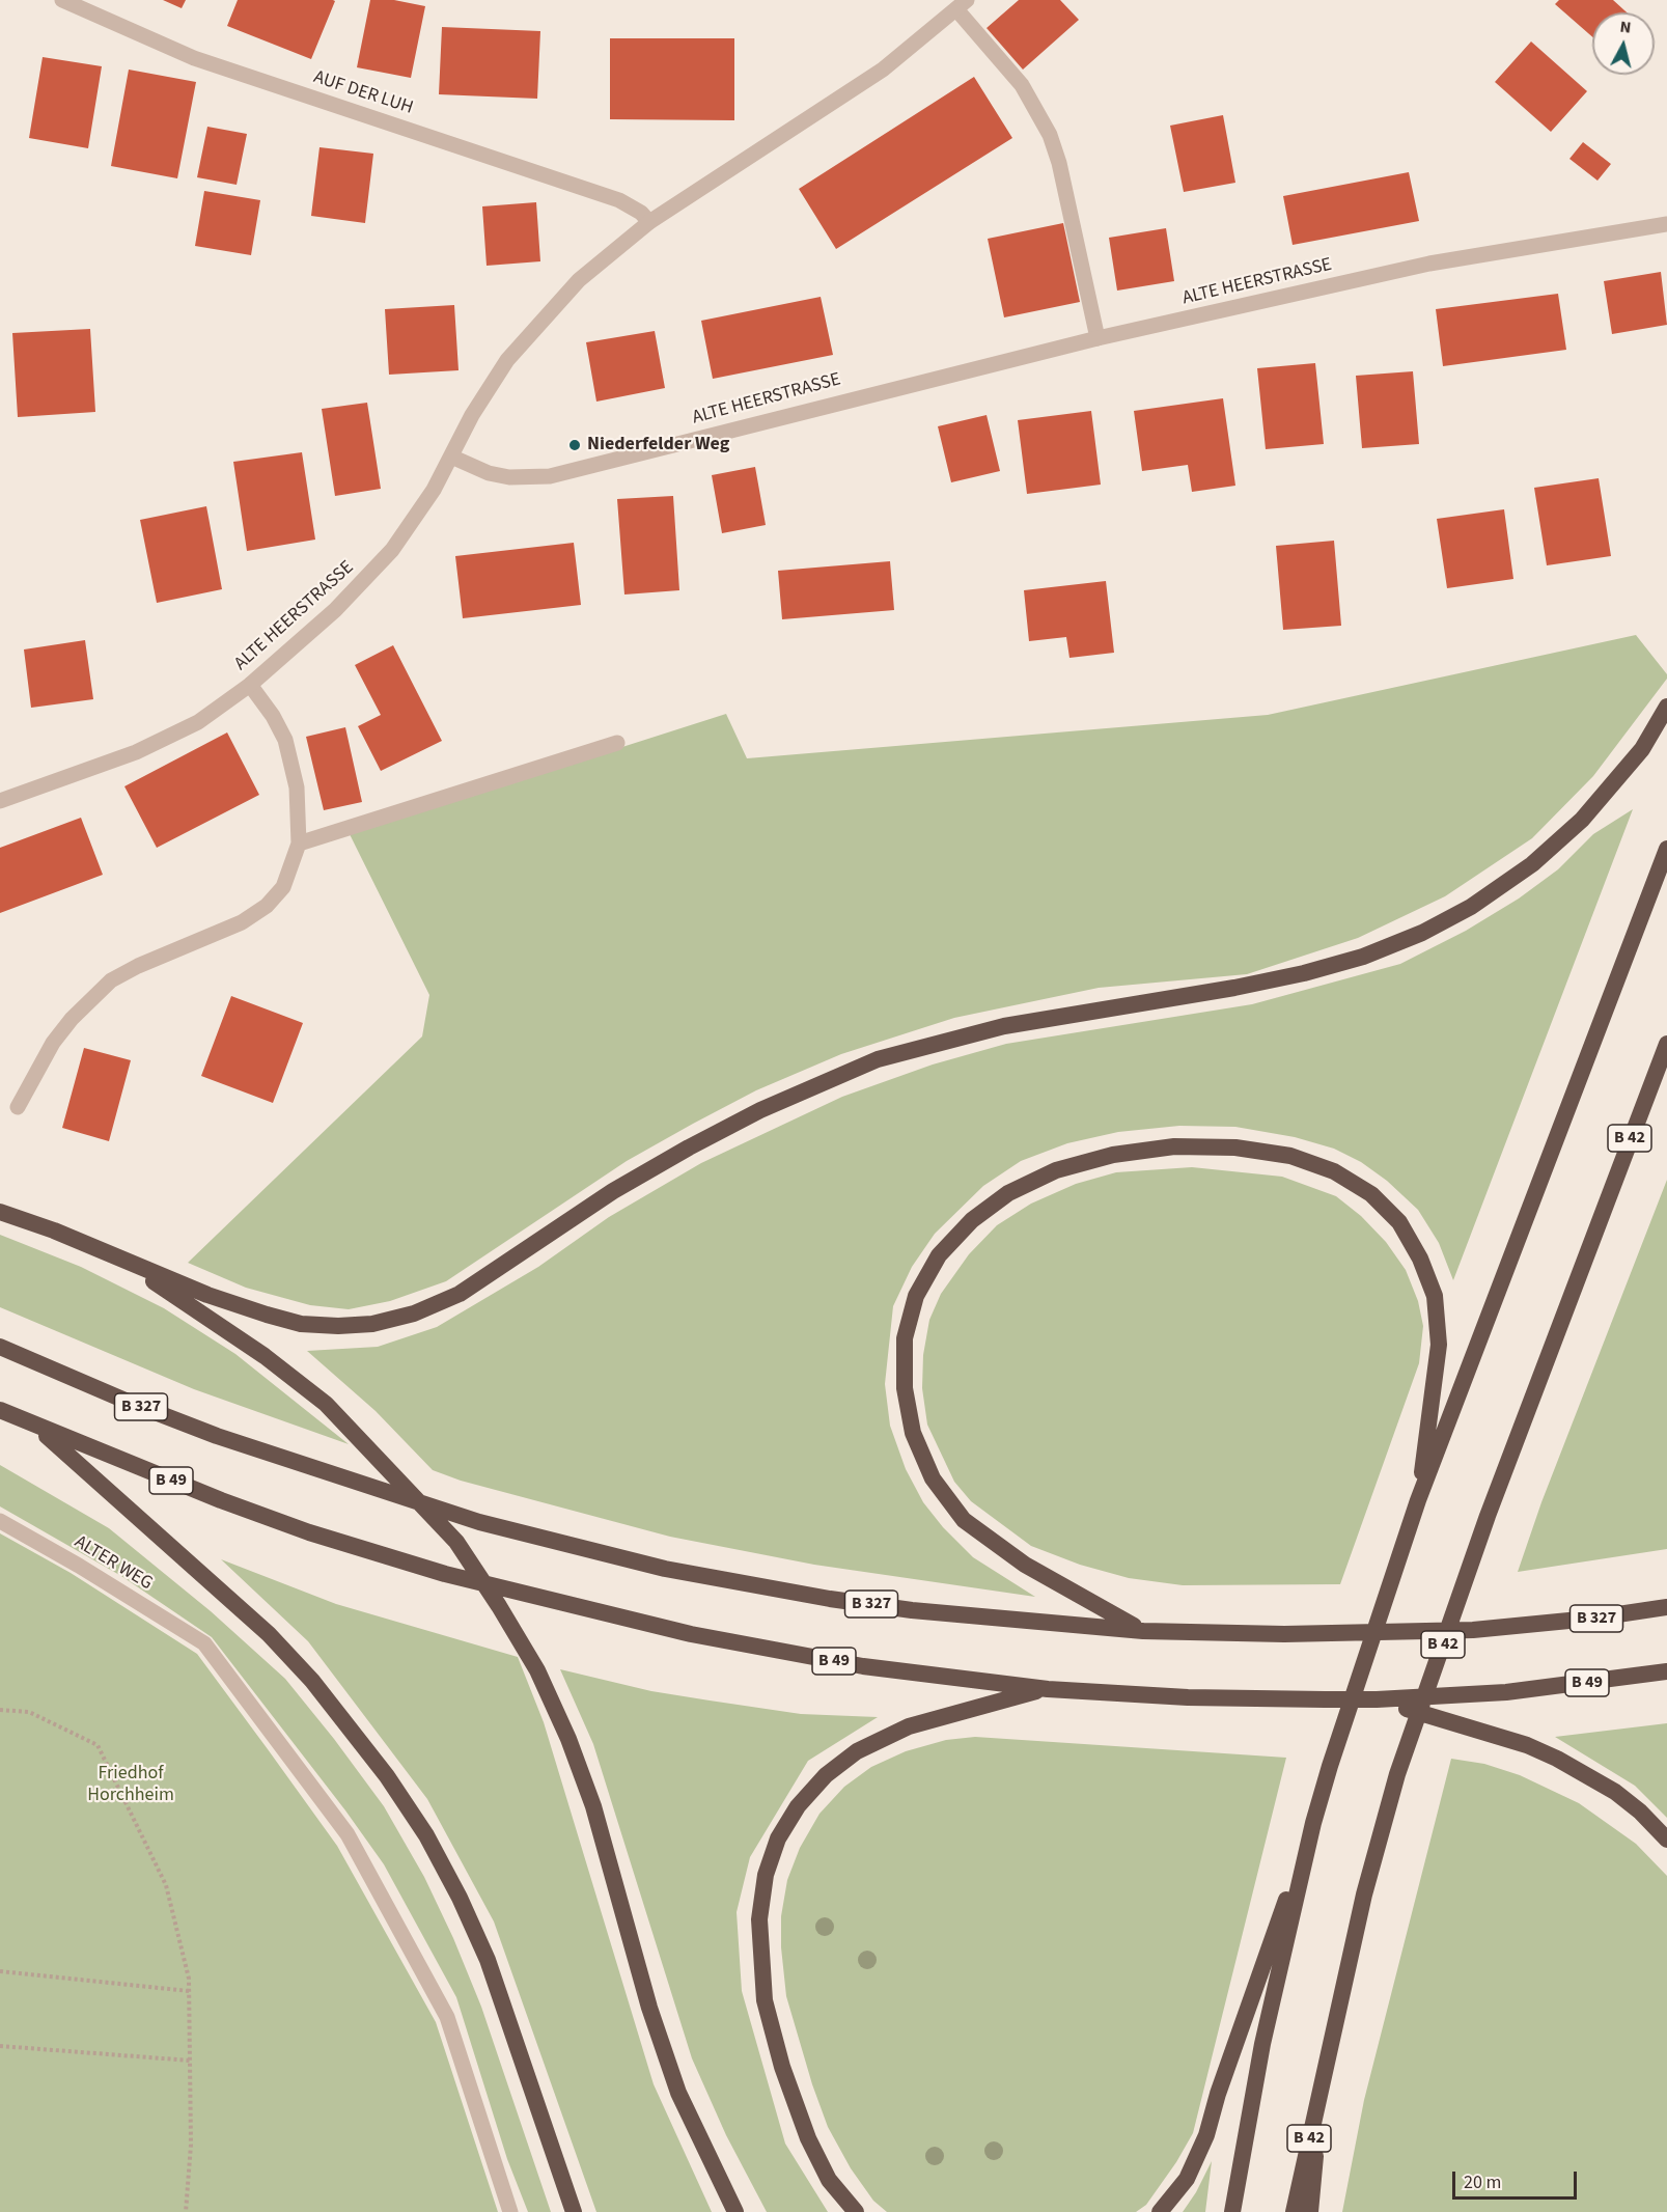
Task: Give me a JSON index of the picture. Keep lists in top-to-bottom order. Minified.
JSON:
{"streets":{"highway":["B 42","B 327","B 49"],"street":["AUF DER LUH","ALTE HEERSTRASSE","ALTER WEG"]},"parks":["Friedhof Horchheim"],"places":["Niederfelder Weg"],"scale_bar":"20 m","north":"top"}
